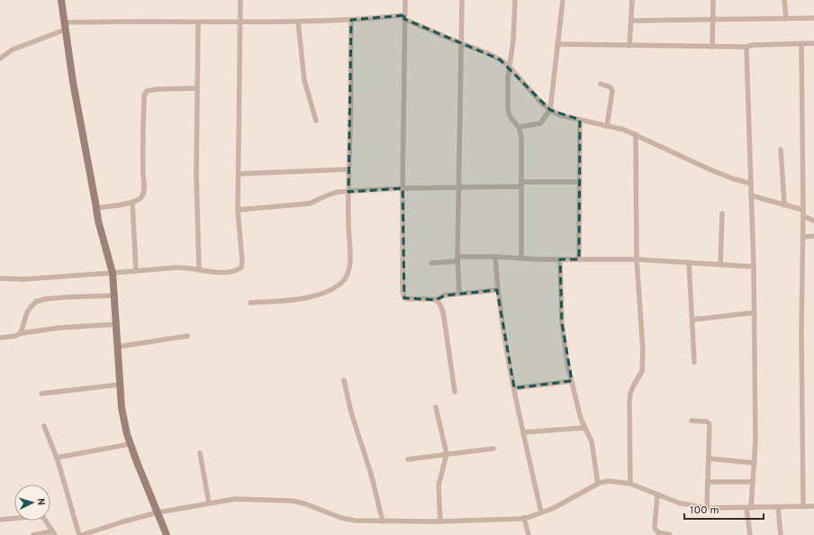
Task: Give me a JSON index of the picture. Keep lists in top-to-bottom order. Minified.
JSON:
{"scale_bar":"100 m","north":"right"}
